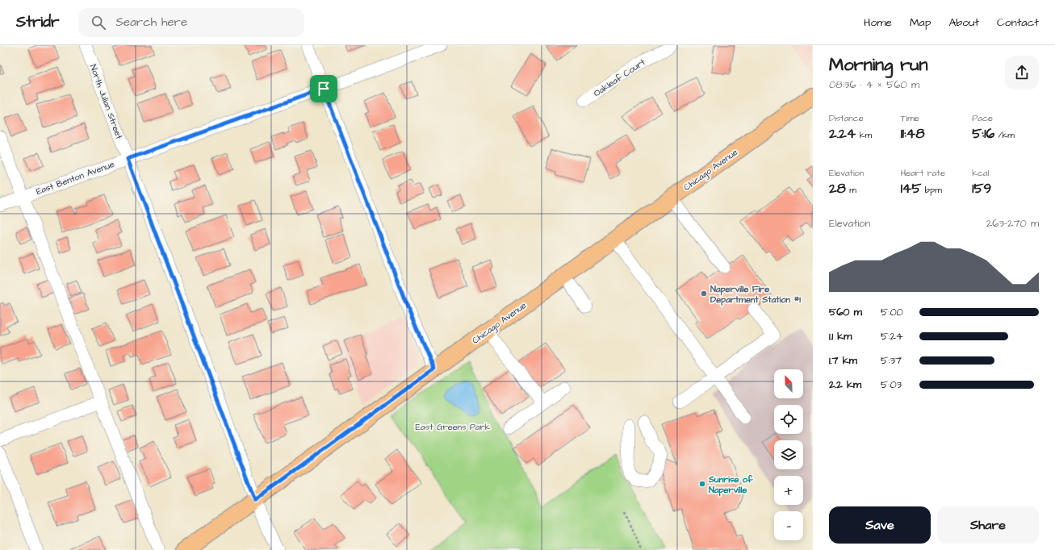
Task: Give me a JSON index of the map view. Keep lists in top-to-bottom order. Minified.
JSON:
{"streets":{"main road":["Chicago Avenue"],"street":["Oakleaf Court","North Julian Street","East Benton Avenue"]},"crossings":[["North Julian Street","Chicago Avenue"],["North Julian Street","East Benton Avenue"]],"parks":["East Greens Park"],"places":["Naperville Fire Department Station #1","Sunrise of Naperville"],"north":"top left","page":{"header":"Stridr","search":"Search here","nav":["Home","Map","About","Contact"],"heading":["Morning run","08:36 · 4 × 560 m"],"stats":[["Distance","2.24 km"],["Time","11:48"],["Pace","5:16 /km"],["Elevation","28 m"],["Heart rate","145 bpm"],["kcal","159"]],"chart":["Elevation","263–270 m"],"list":[{"name":"560 m","note":"5:00"},{"name":"1.1 km","note":"5:24"},{"name":"1.7 km","note":"5:37"},{"name":"2.2 km","note":"5:03"}],"map_buttons":["+","−"],"buttons":["Save","Share"]}}
